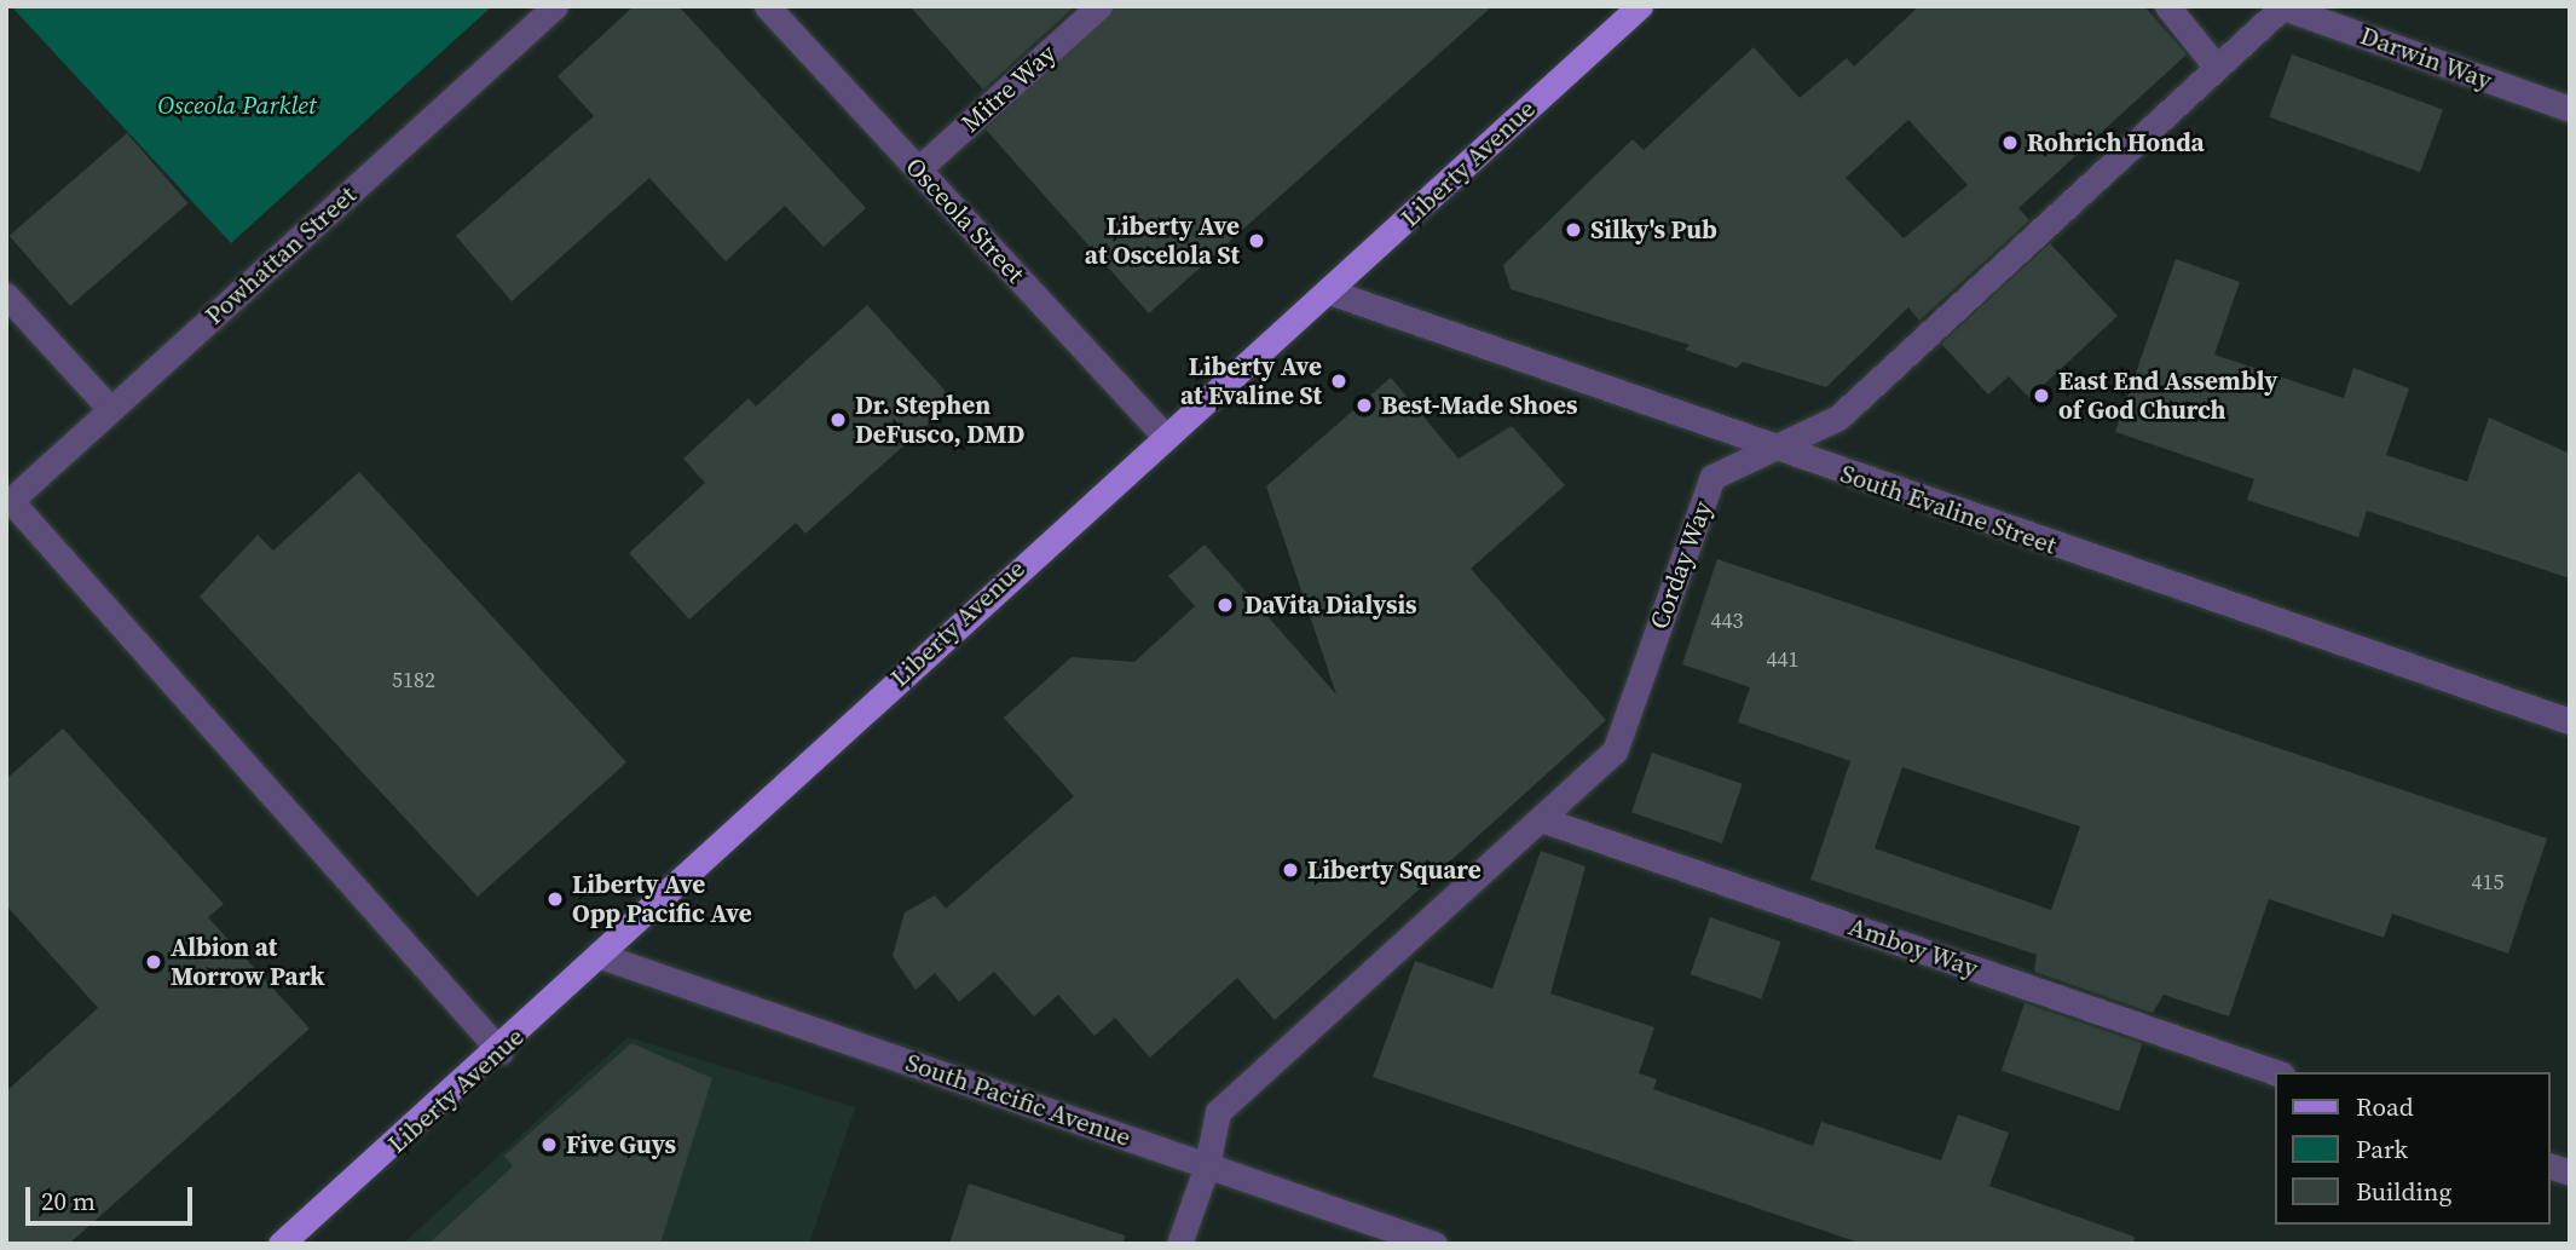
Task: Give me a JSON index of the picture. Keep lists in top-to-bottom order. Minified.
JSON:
{"streets":{"main road":["Liberty Avenue"],"street":["Darwin Way","Mitre Way","Osceola Street","Powhattan Street","South Evaline Street","Corday Way","Amboy Way","South Pacific Avenue"]},"crossings":[["Darwin Way","Corday Way"],["Mitre Way","Osceola Street"],["Liberty Avenue","Osceola Street"],["Liberty Avenue","South Evaline Street"],["Liberty Avenue","South Pacific Avenue"],["South Evaline Street","Corday Way"],["Corday Way","Amboy Way"],["Corday Way","South Pacific Avenue"]],"parks":["Osceola Parklet"],"places":["Rohrich Honda","Silky's Pub","Liberty Ave at Oscelola St","Liberty Ave at Evaline St","East End Assembly of God Church","Best-Made Shoes","Dr. Stephen DeFusco, DMD","DaVita Dialysis","Liberty Square","Liberty Ave Opp Pacific Ave","Albion at Morrow Park","Five Guys"],"house_numbers":["443","441","5182","415"],"legend":["Road","Park","Building"],"scale_bar":"20 m"}
